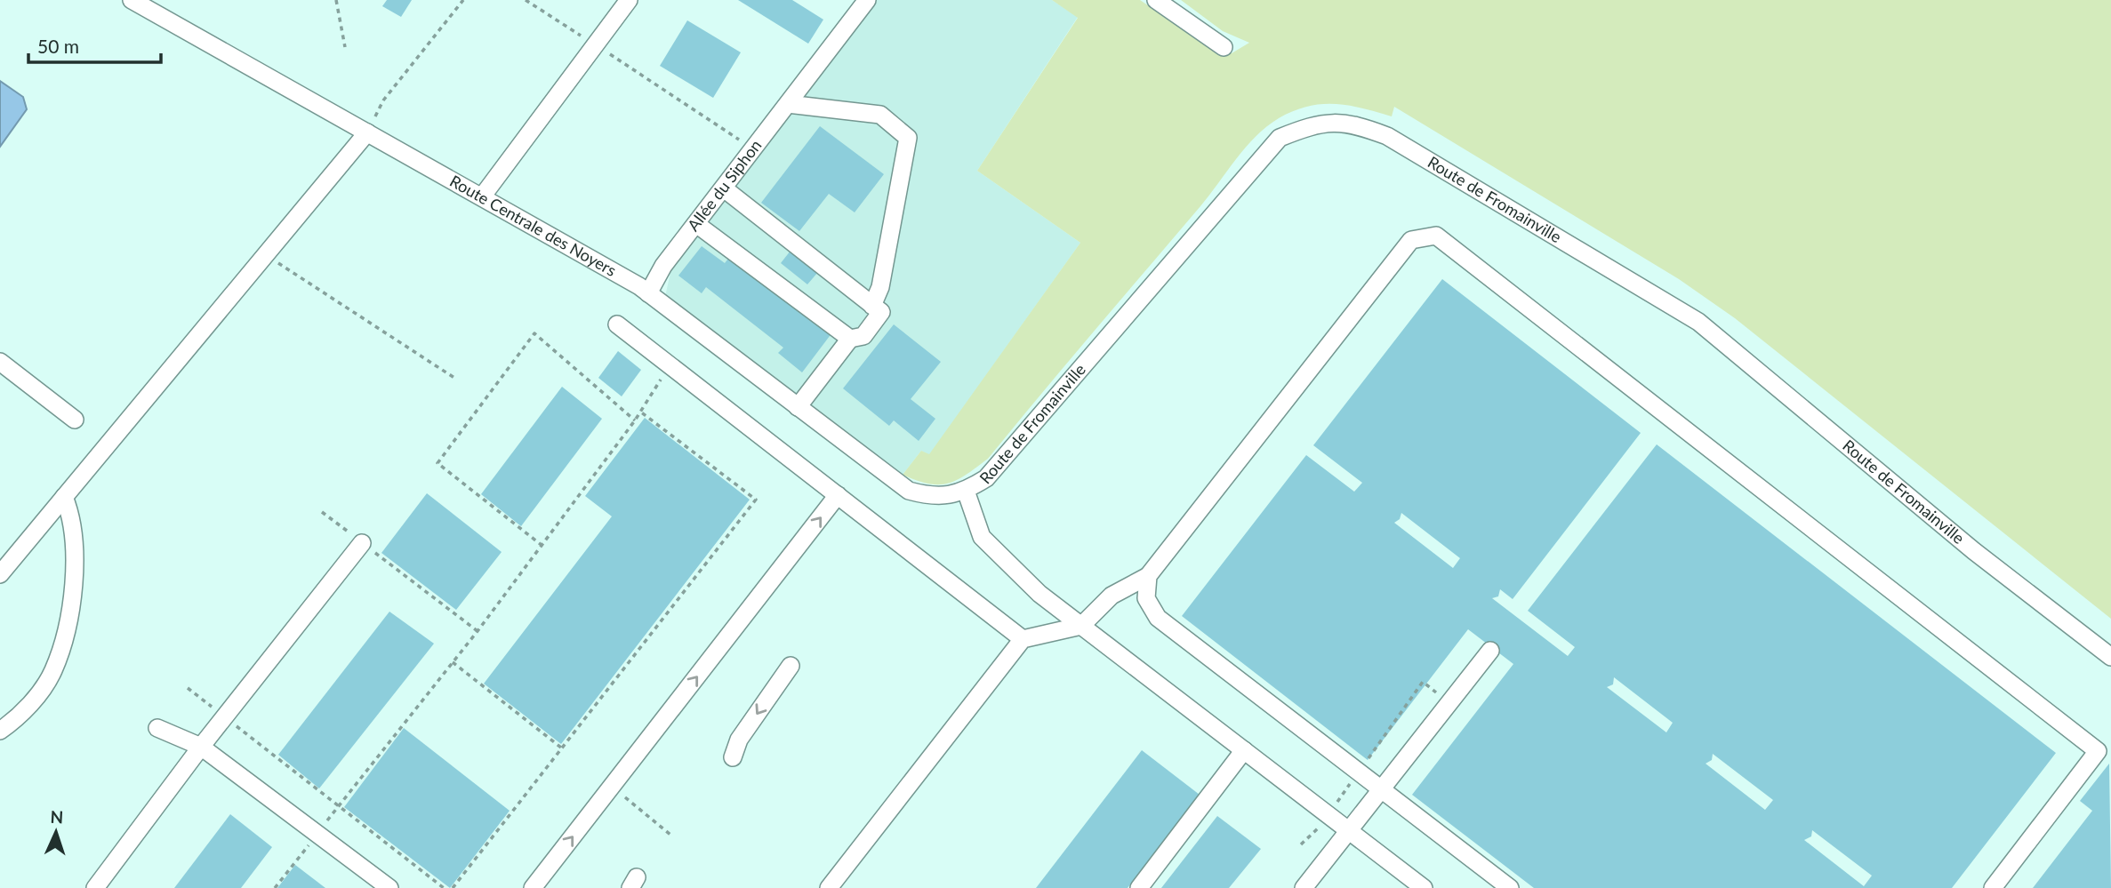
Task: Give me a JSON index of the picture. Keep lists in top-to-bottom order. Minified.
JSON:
{"streets":{"street":["Allée du Siphon","Route de Fromainville","Route Centrale des Noyers"]},"crossings":[["Allée du Siphon","Route Centrale des Noyers"],["Route de Fromainville","Route Centrale des Noyers"]],"scale_bar":"50 m","north":"top"}
